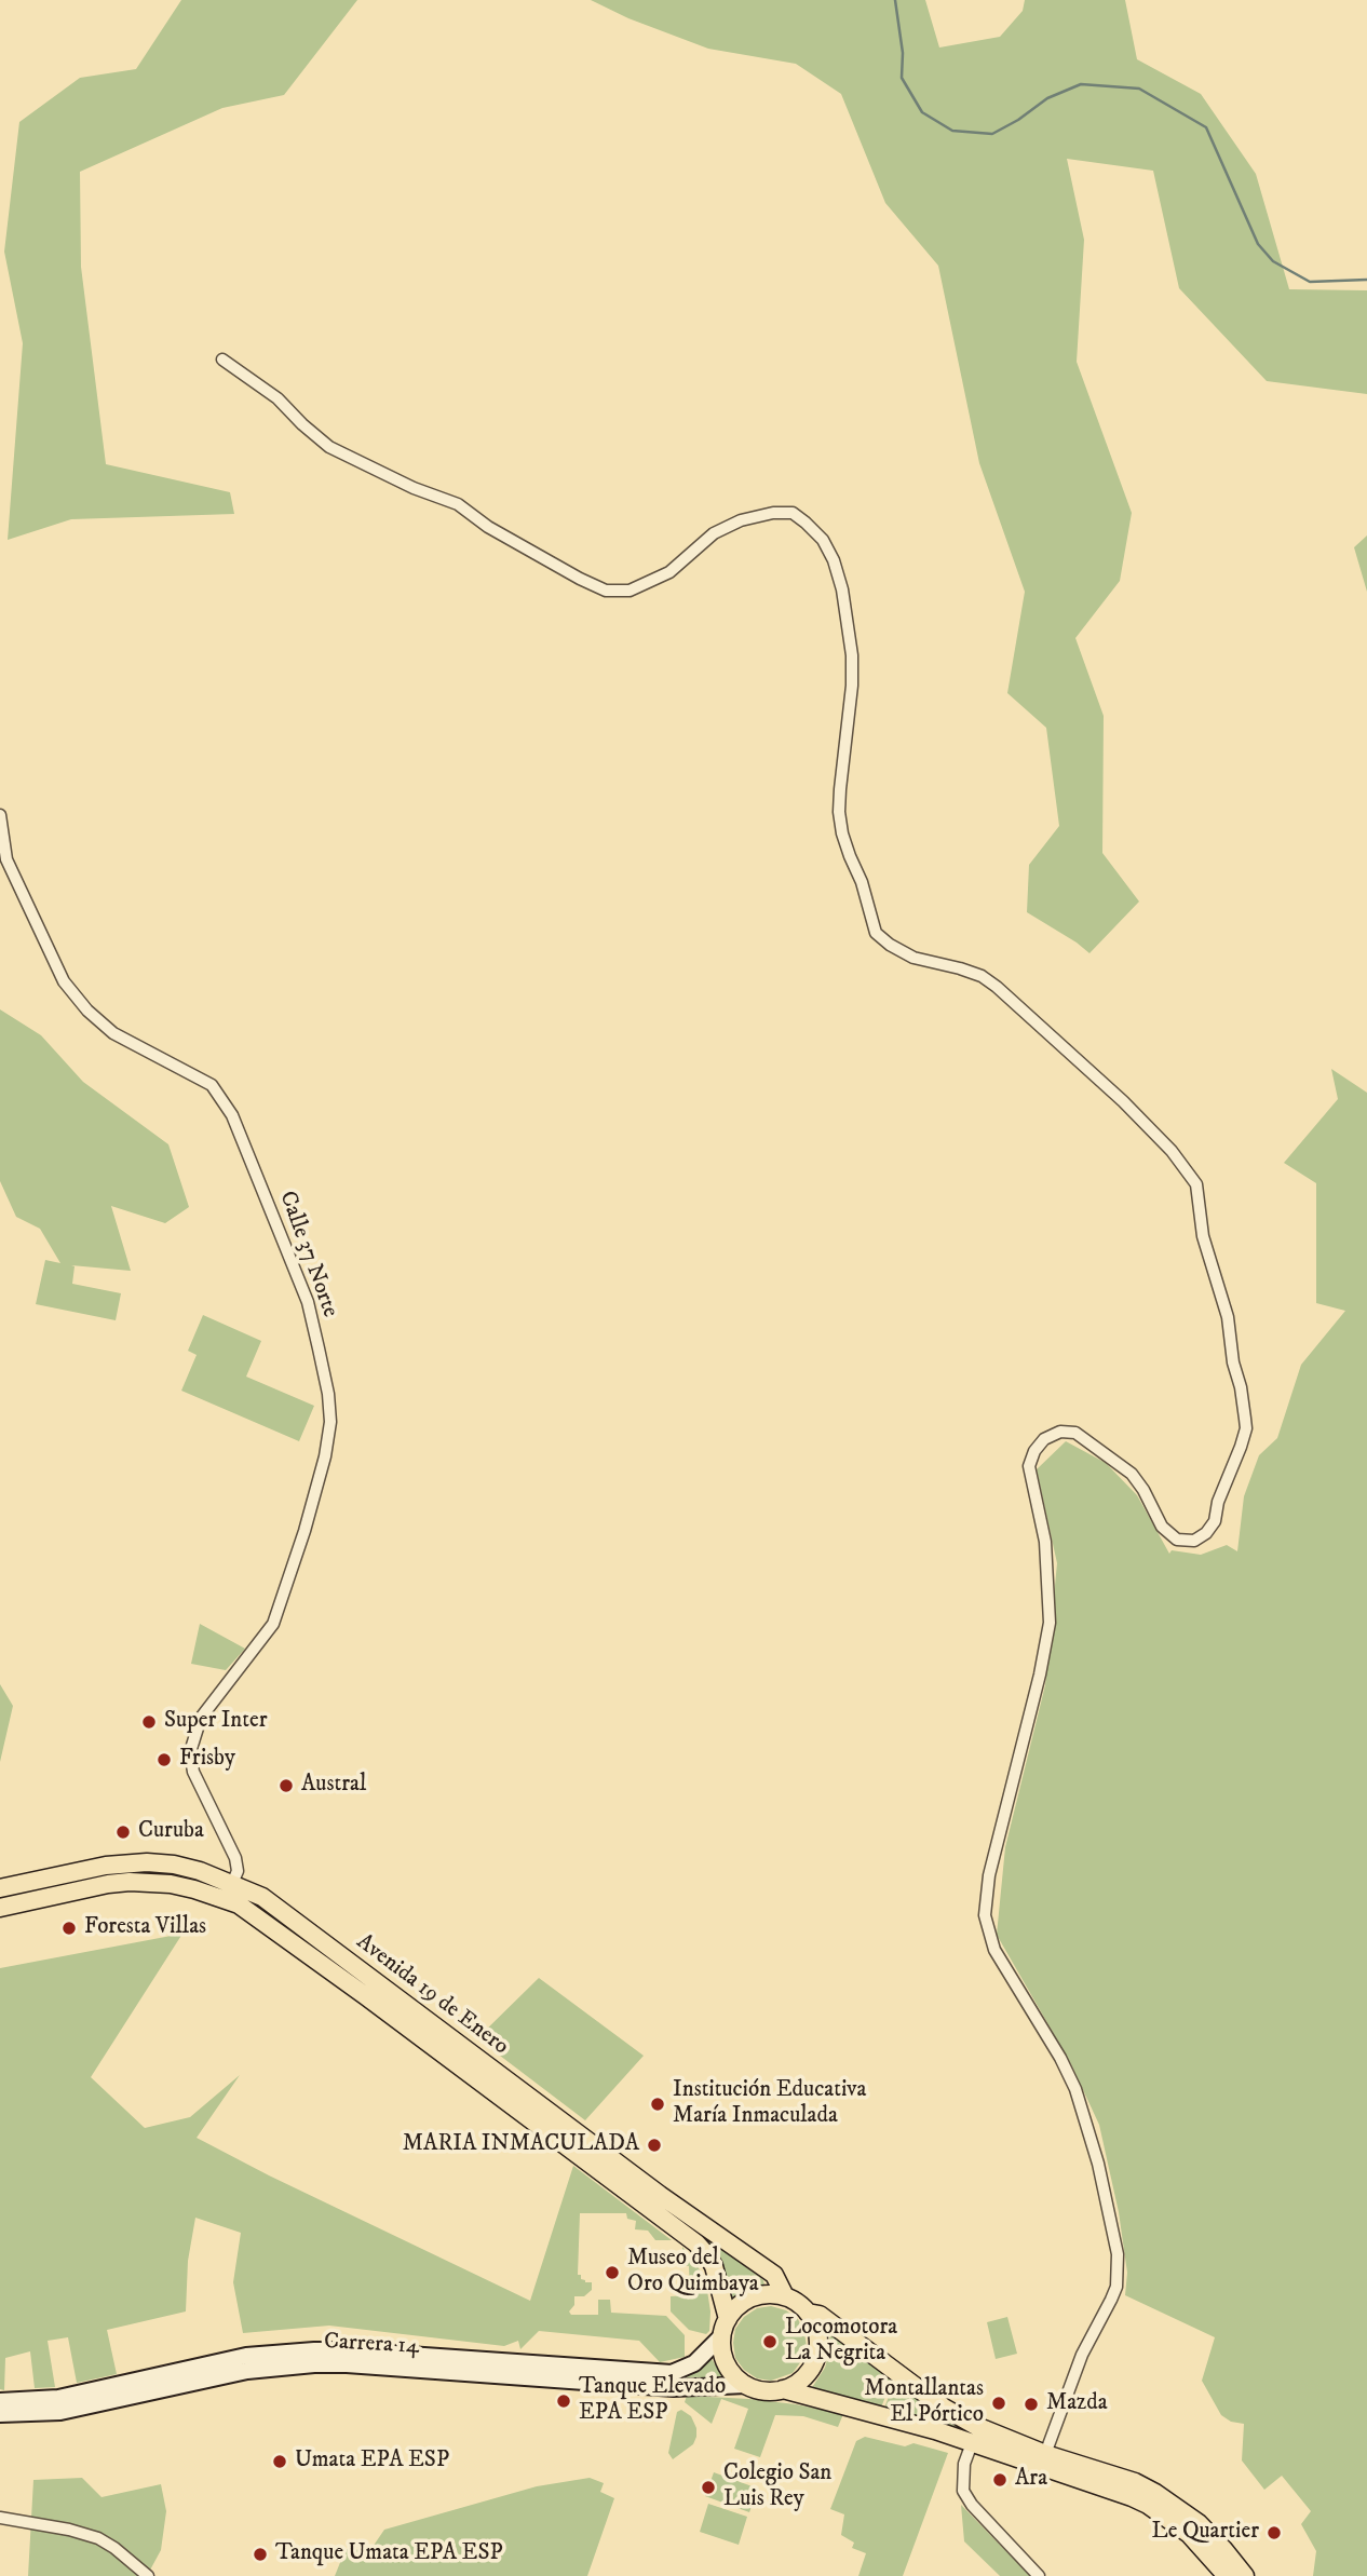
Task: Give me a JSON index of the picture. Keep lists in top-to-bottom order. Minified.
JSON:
{"streets":{"main road":["Avenida 19 de Enero","Carrera 14"],"street":["Calle 37 Norte"]},"crossings":[["Calle 37 Norte","Avenida 19 de Enero"],["Avenida 19 de Enero","Carrera 14"]],"places":["Super Inter","Frisby","Austral","Curuba","Foresta Villas","Institución Educativa María Inmaculada","MARIA INMACULADA","Museo del Oro Quimbaya","Locomotora La Negrita","Tanque Elevado EPA ESP","Montallantas El Pórtico","Mazda","Umata EPA ESP","Ara","Colegio San Luis Rey","Le Quartier","Tanque Umata EPA ESP"]}
